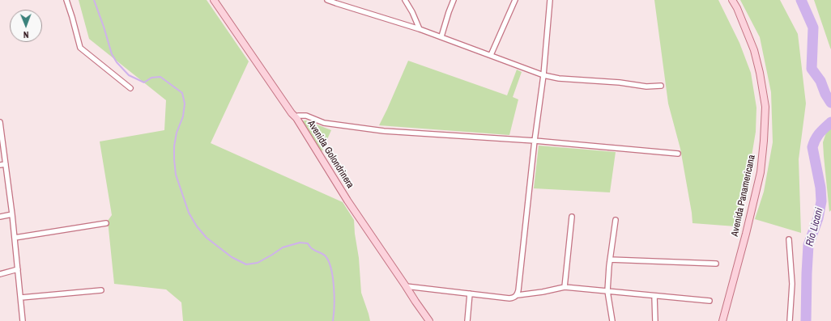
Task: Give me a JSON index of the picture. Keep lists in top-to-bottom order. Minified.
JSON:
{"streets":{"street":["Avenida Golondrinera","Avenida Panamericana"]},"water":["Río Licani"],"north":"bottom"}
